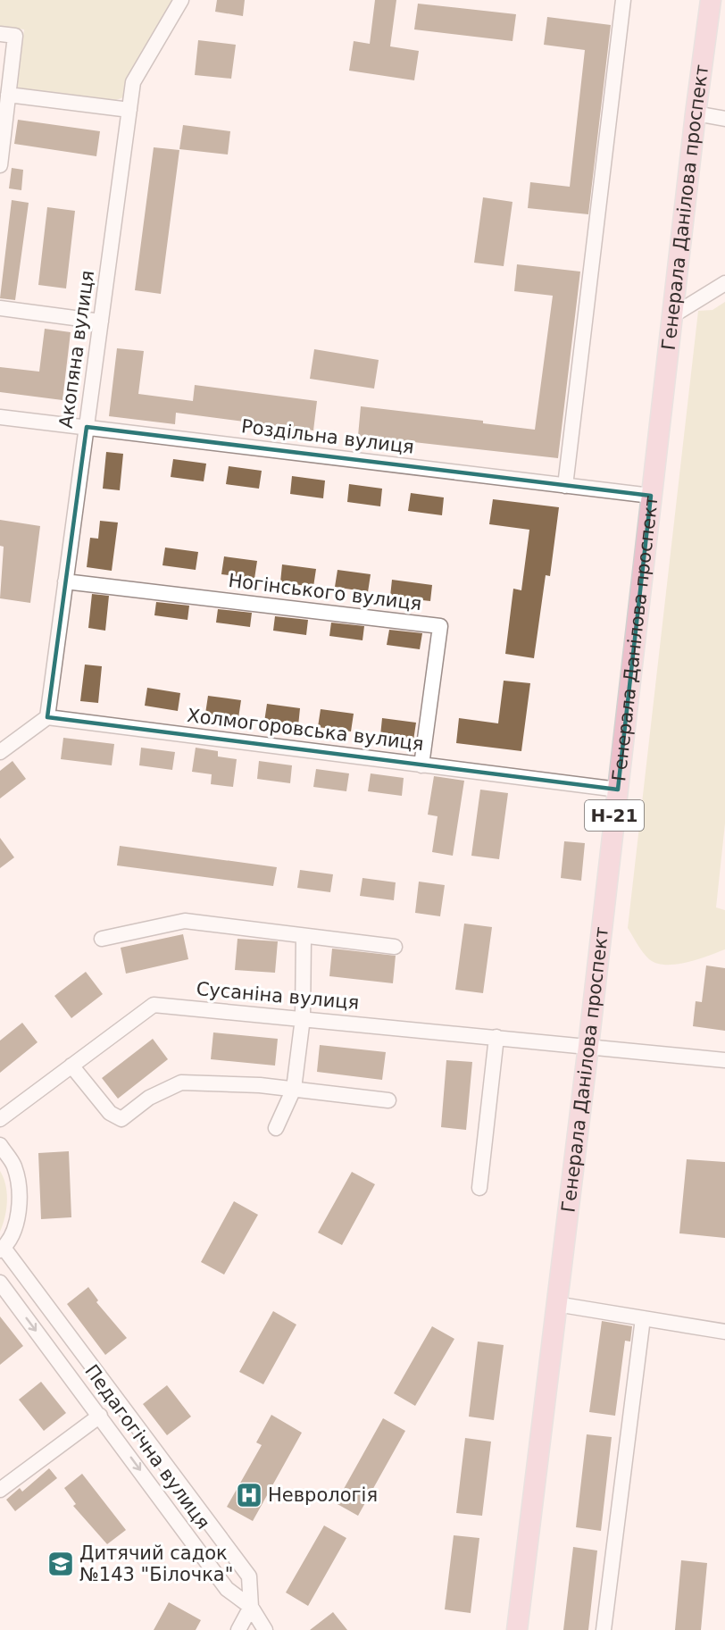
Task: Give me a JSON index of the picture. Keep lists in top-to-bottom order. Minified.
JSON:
{"streets":{"main road":["Генерала Данілова проспект","Н-21"],"street":["Акопяна вулиця","Роздільна вулиця","Ногінського вулиця","Холмогоровська вулиця","Сусаніна вулиця","Педагогічна вулиця"]},"crossings":[["Генерала Данілова проспект","Роздільна вулиця"],["Генерала Данілова проспект","Холмогоровська вулиця"],["Генерала Данілова проспект","Сусаніна вулиця"],["Акопяна вулиця","Роздільна вулиця"],["Акопяна вулиця","Ногінського вулиця"],["Акопяна вулиця","Холмогоровська вулиця"],["Ногінського вулиця","Холмогоровська вулиця"]],"places":{"hospital":["Неврологія"],"school or university":["Дитячий садок №143 \"Білочка\""]}}
